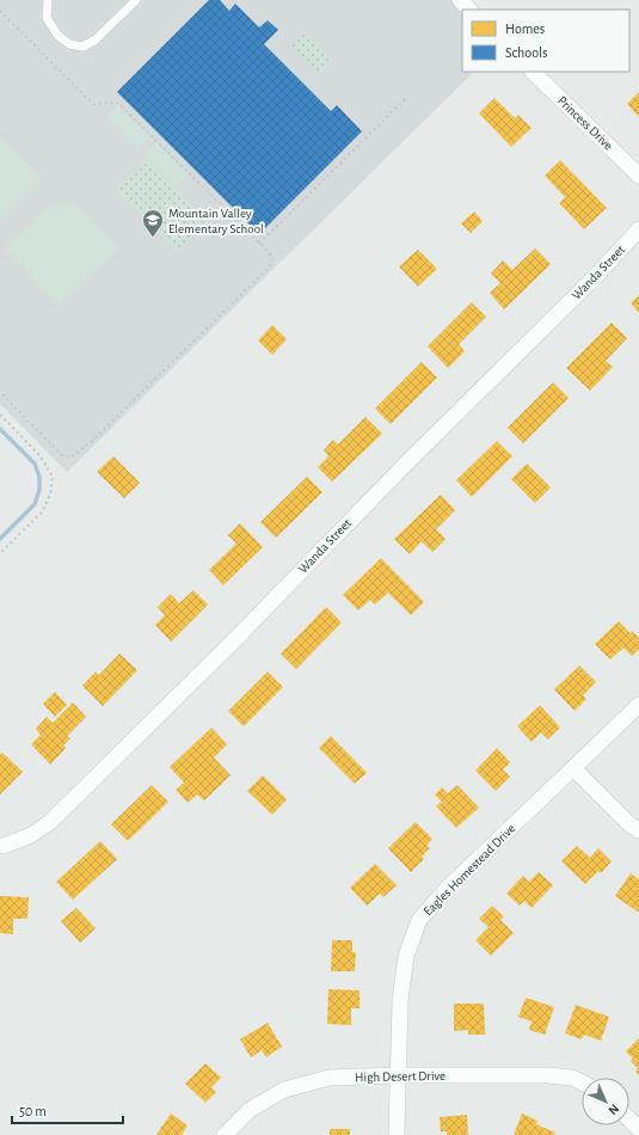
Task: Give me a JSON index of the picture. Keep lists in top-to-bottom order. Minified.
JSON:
{"streets":{"street":["Princess Drive","Wanda Street","Eagles Homestead Drive","High Desert Drive"]},"crossings":[["Eagles Homestead Drive","High Desert Drive"]],"places":{"school or university":["Mountain Valley Elementary School"]},"legend":["Homes","Schools"],"scale_bar":"50 m","north":"bottom right"}
